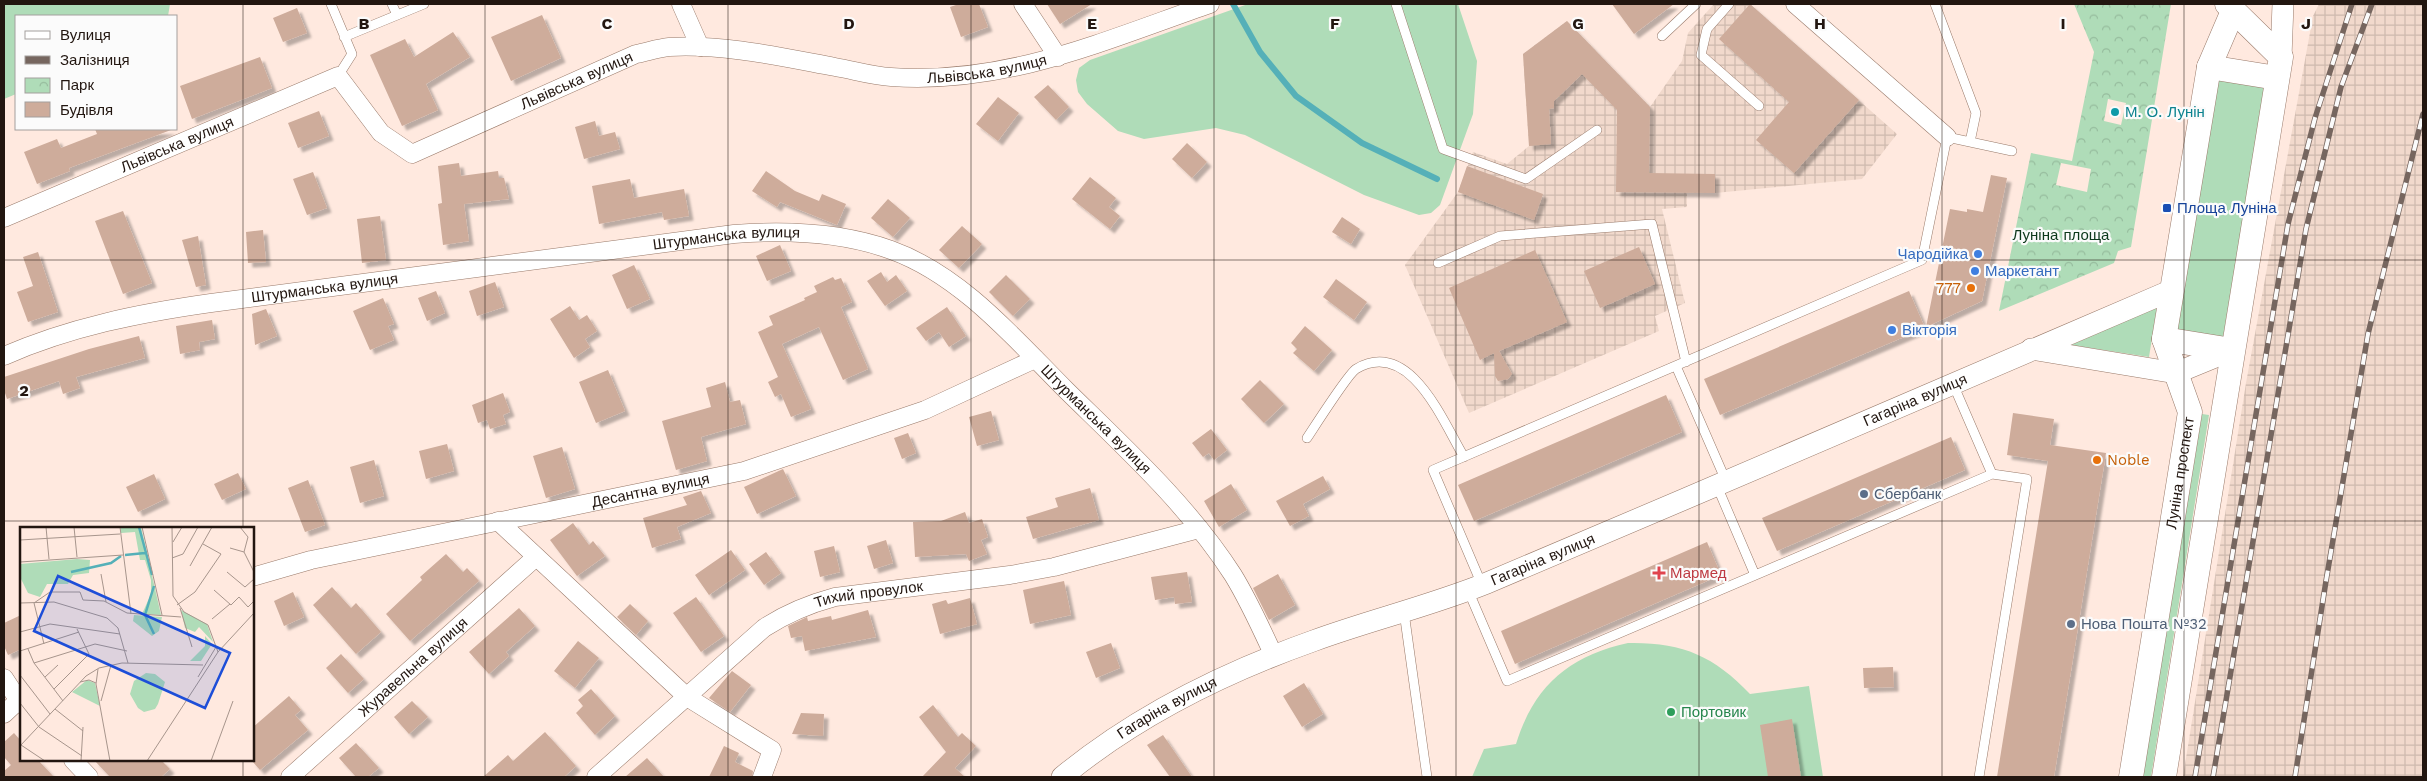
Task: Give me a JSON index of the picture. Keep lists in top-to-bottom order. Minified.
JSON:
{"streets":{"main road":["Луніна проспект"],"street":["Львівська вулиця","Штурманська вулиця","Гагаріна вулиця","Десантна вулиця","Тихий провулок","Журавельна вулиця"]},"crossings":[["Штурманська вулиця","Гагаріна вулиця"],["Штурманська вулиця","Десантна вулиця"],["Штурманська вулиця","Тихий провулок"],["Гагаріна вулиця","Луніна проспект"]],"parks":["Луніна площа"],"places":{"other":["М. О. Лунін","Чародійка","Маркетант","777","Вікторія","Noble","Сбербанк","Нова Пошта №32","Портовик"],"transit":["Площа Луніна"],"health":["Мармед"]},"legend":["Вулиця","Залізниця","Парк","Будівля"],"grid":{"columns":["B","C","D","E","F","G","H","I","J"],"rows":["2"]}}
